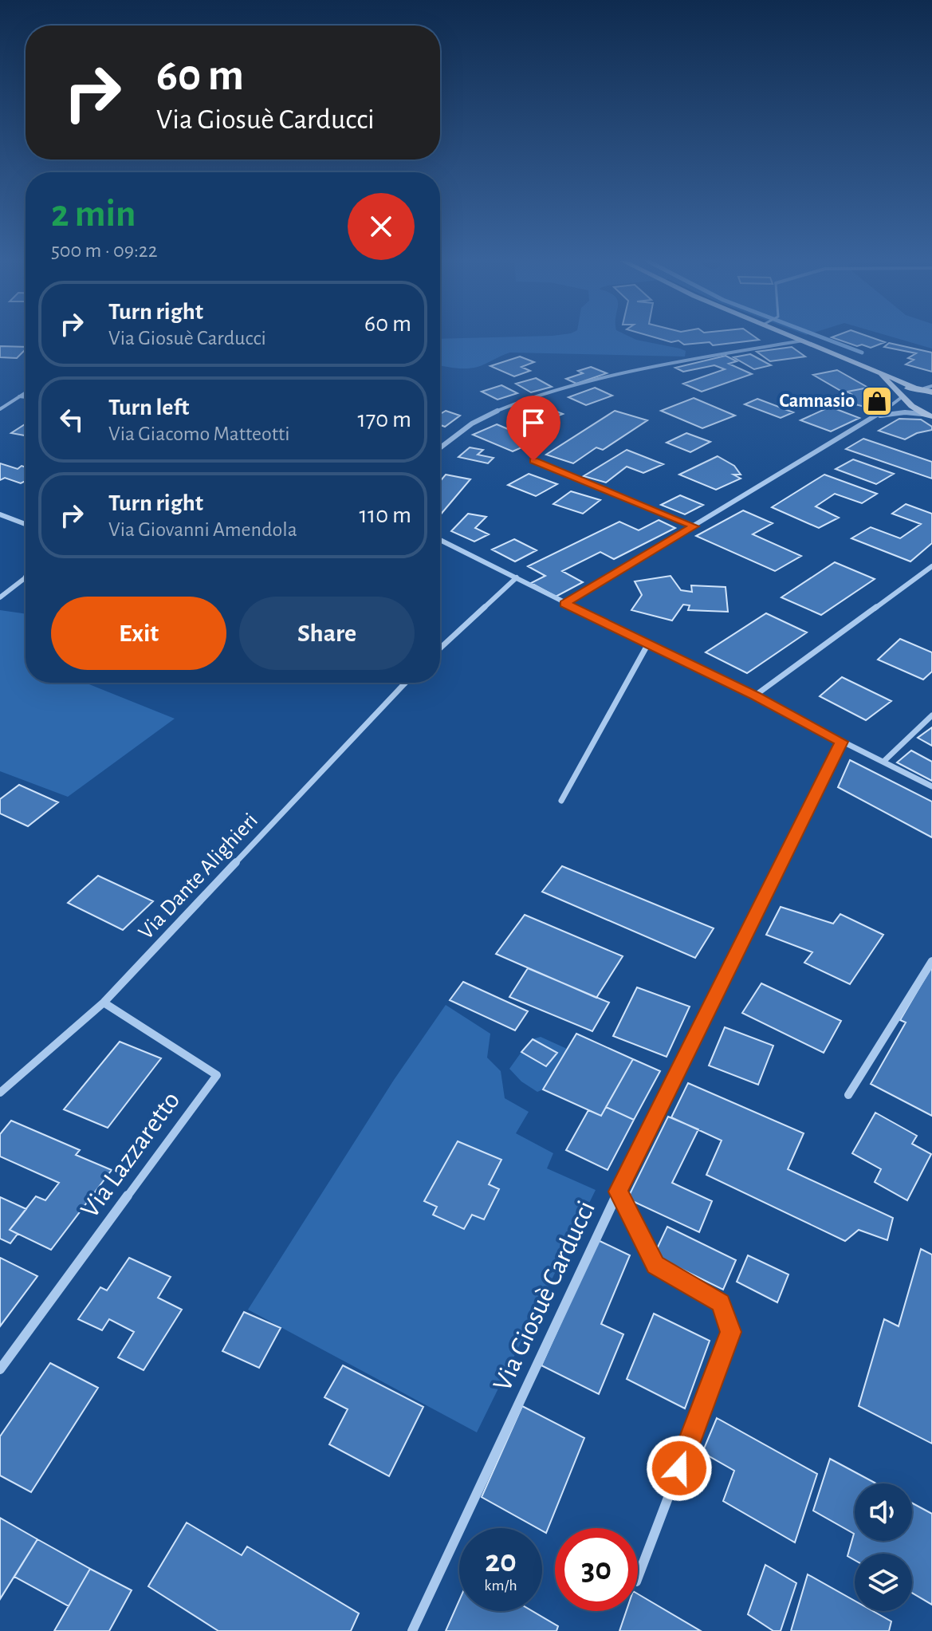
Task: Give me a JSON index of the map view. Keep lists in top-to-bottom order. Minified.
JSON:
{"streets":{"street":["Via Dante Alighieri","Via Lazzaretto","Via Giosuè Carducci"]},"crossings":[["Via Dante Alighieri","Via Lazzaretto"]],"places":{"shop":["Camnasio"]},"page":{"turn":["60 m","Via Giosuè Carducci"],"heading":["2 min","500 m · 09:22"],"list":[{"name":"Turn right","note":"Via Giosuè Carducci","value":"60 m"},{"name":"Turn left","note":"Via Giacomo Matteotti","value":"170 m"},{"name":"Turn right","note":"Via Giovanni Amendola","value":"110 m"}],"buttons":["Exit","Share"],"speed":"20 km/h","limit":"30"}}
